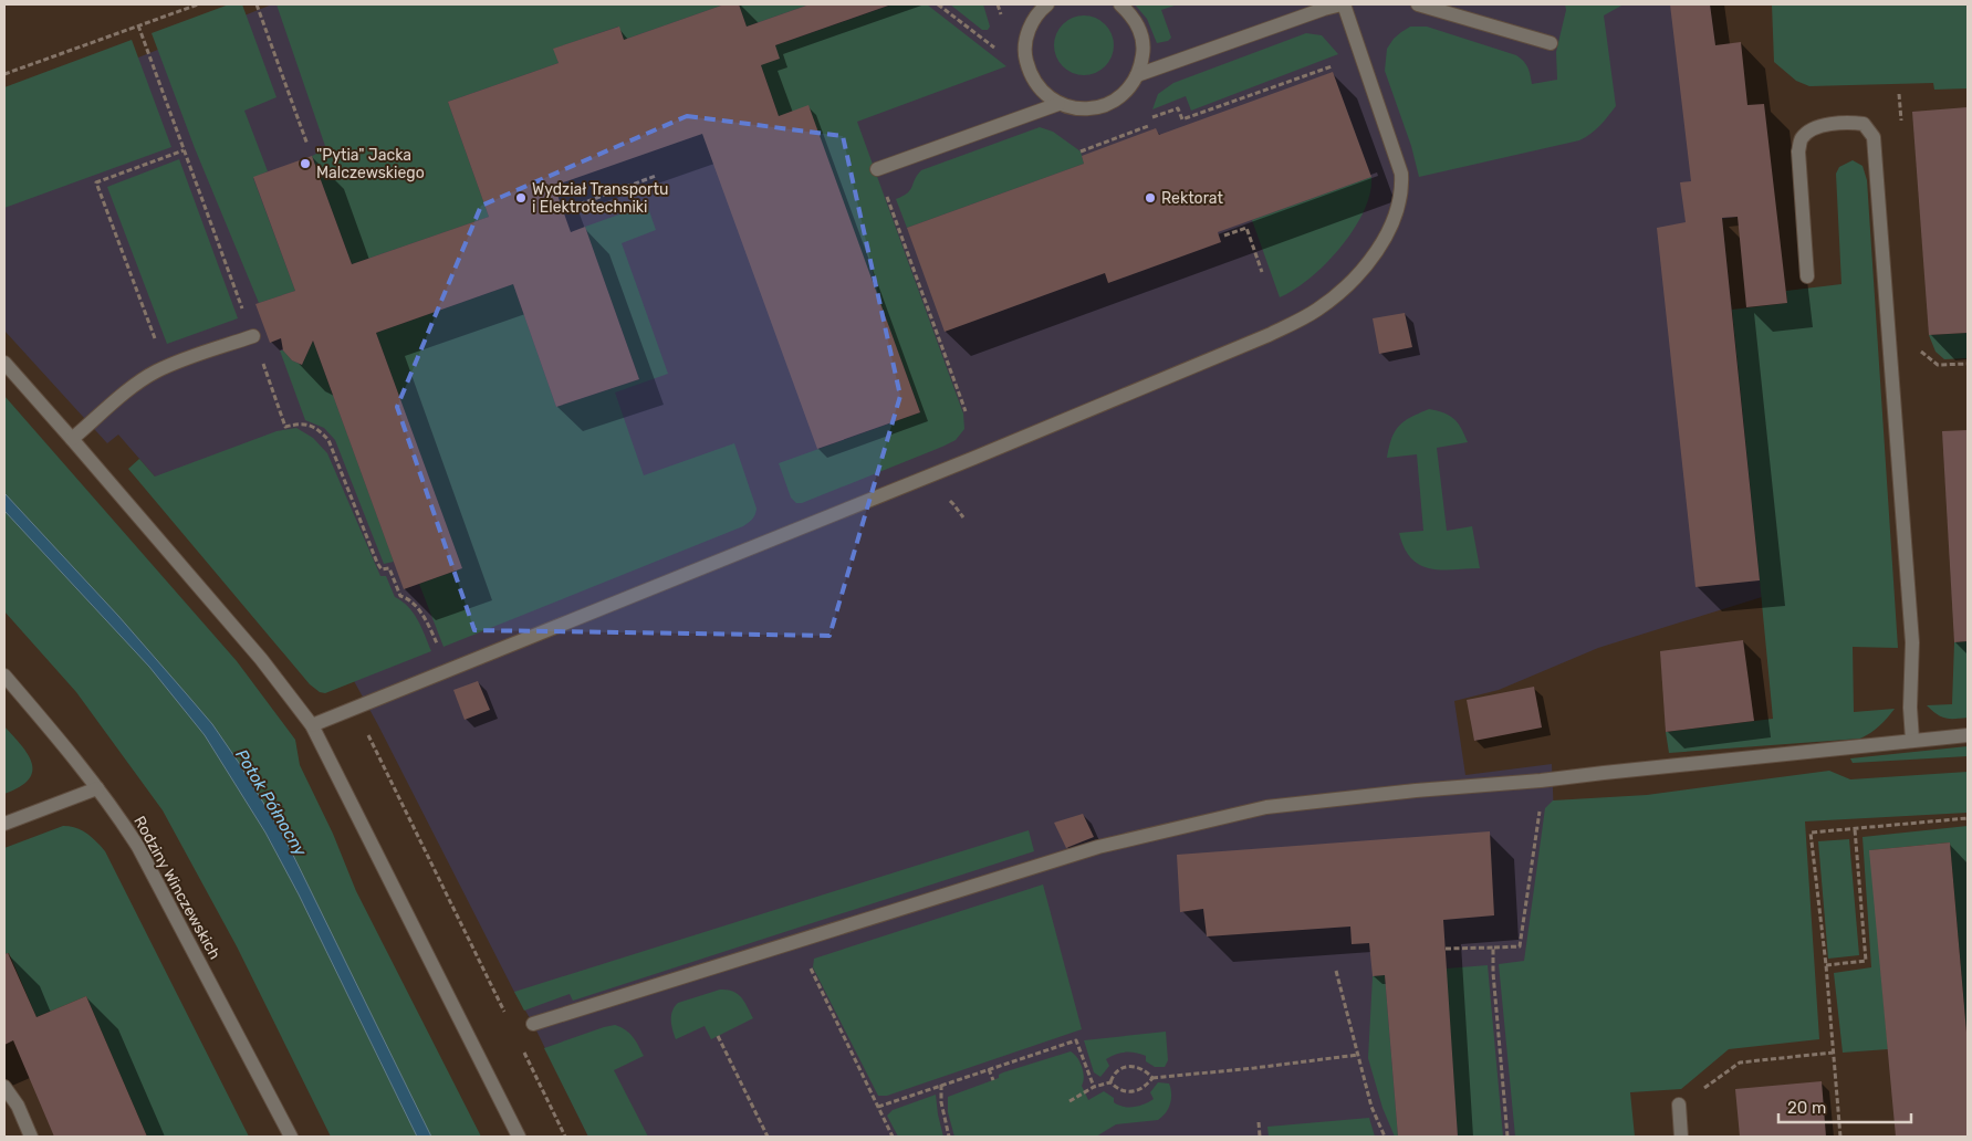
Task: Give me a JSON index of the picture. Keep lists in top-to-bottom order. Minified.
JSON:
{"streets":{"street":["Rodziny Winczewskich"]},"water":["Potok Północny"],"places":["\"Pytia\" Jacka Malczewskiego","Wydział Transportu i Elektrotechniki","Rektorat"],"scale_bar":"20 m"}
